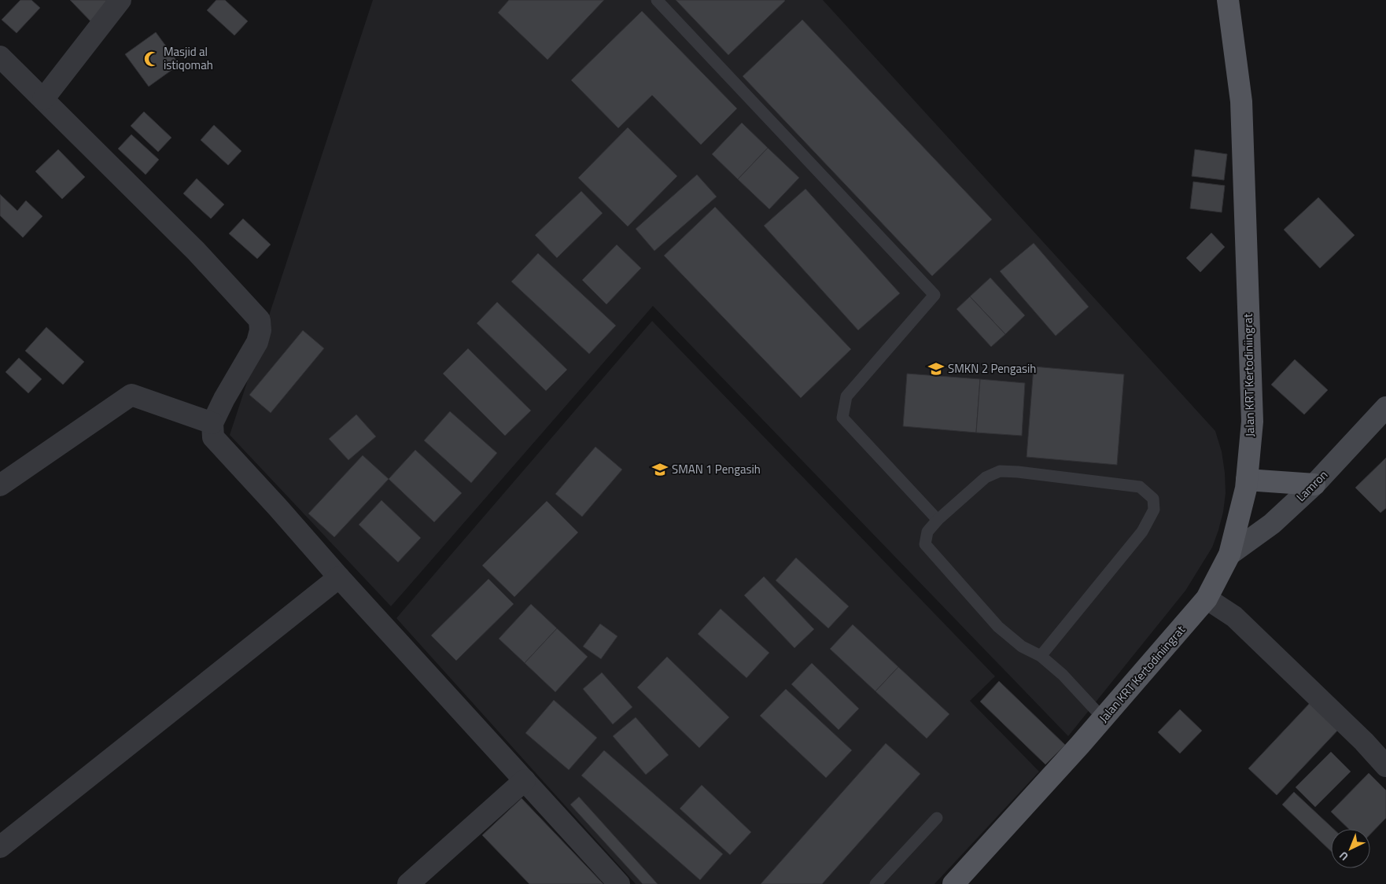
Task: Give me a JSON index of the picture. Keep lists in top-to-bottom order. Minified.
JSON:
{"streets":{"main road":["Jalan KRT Kertodiniingrat"],"street":["Lamron"]},"crossings":[["Jalan KRT Kertodiniingrat","Lamron"]],"places":{"mosque":["Masjid al istiqomah"],"school or university":["SMKN 2 Pengasih","SMAN 1 Pengasih"]},"north":"bottom left"}
